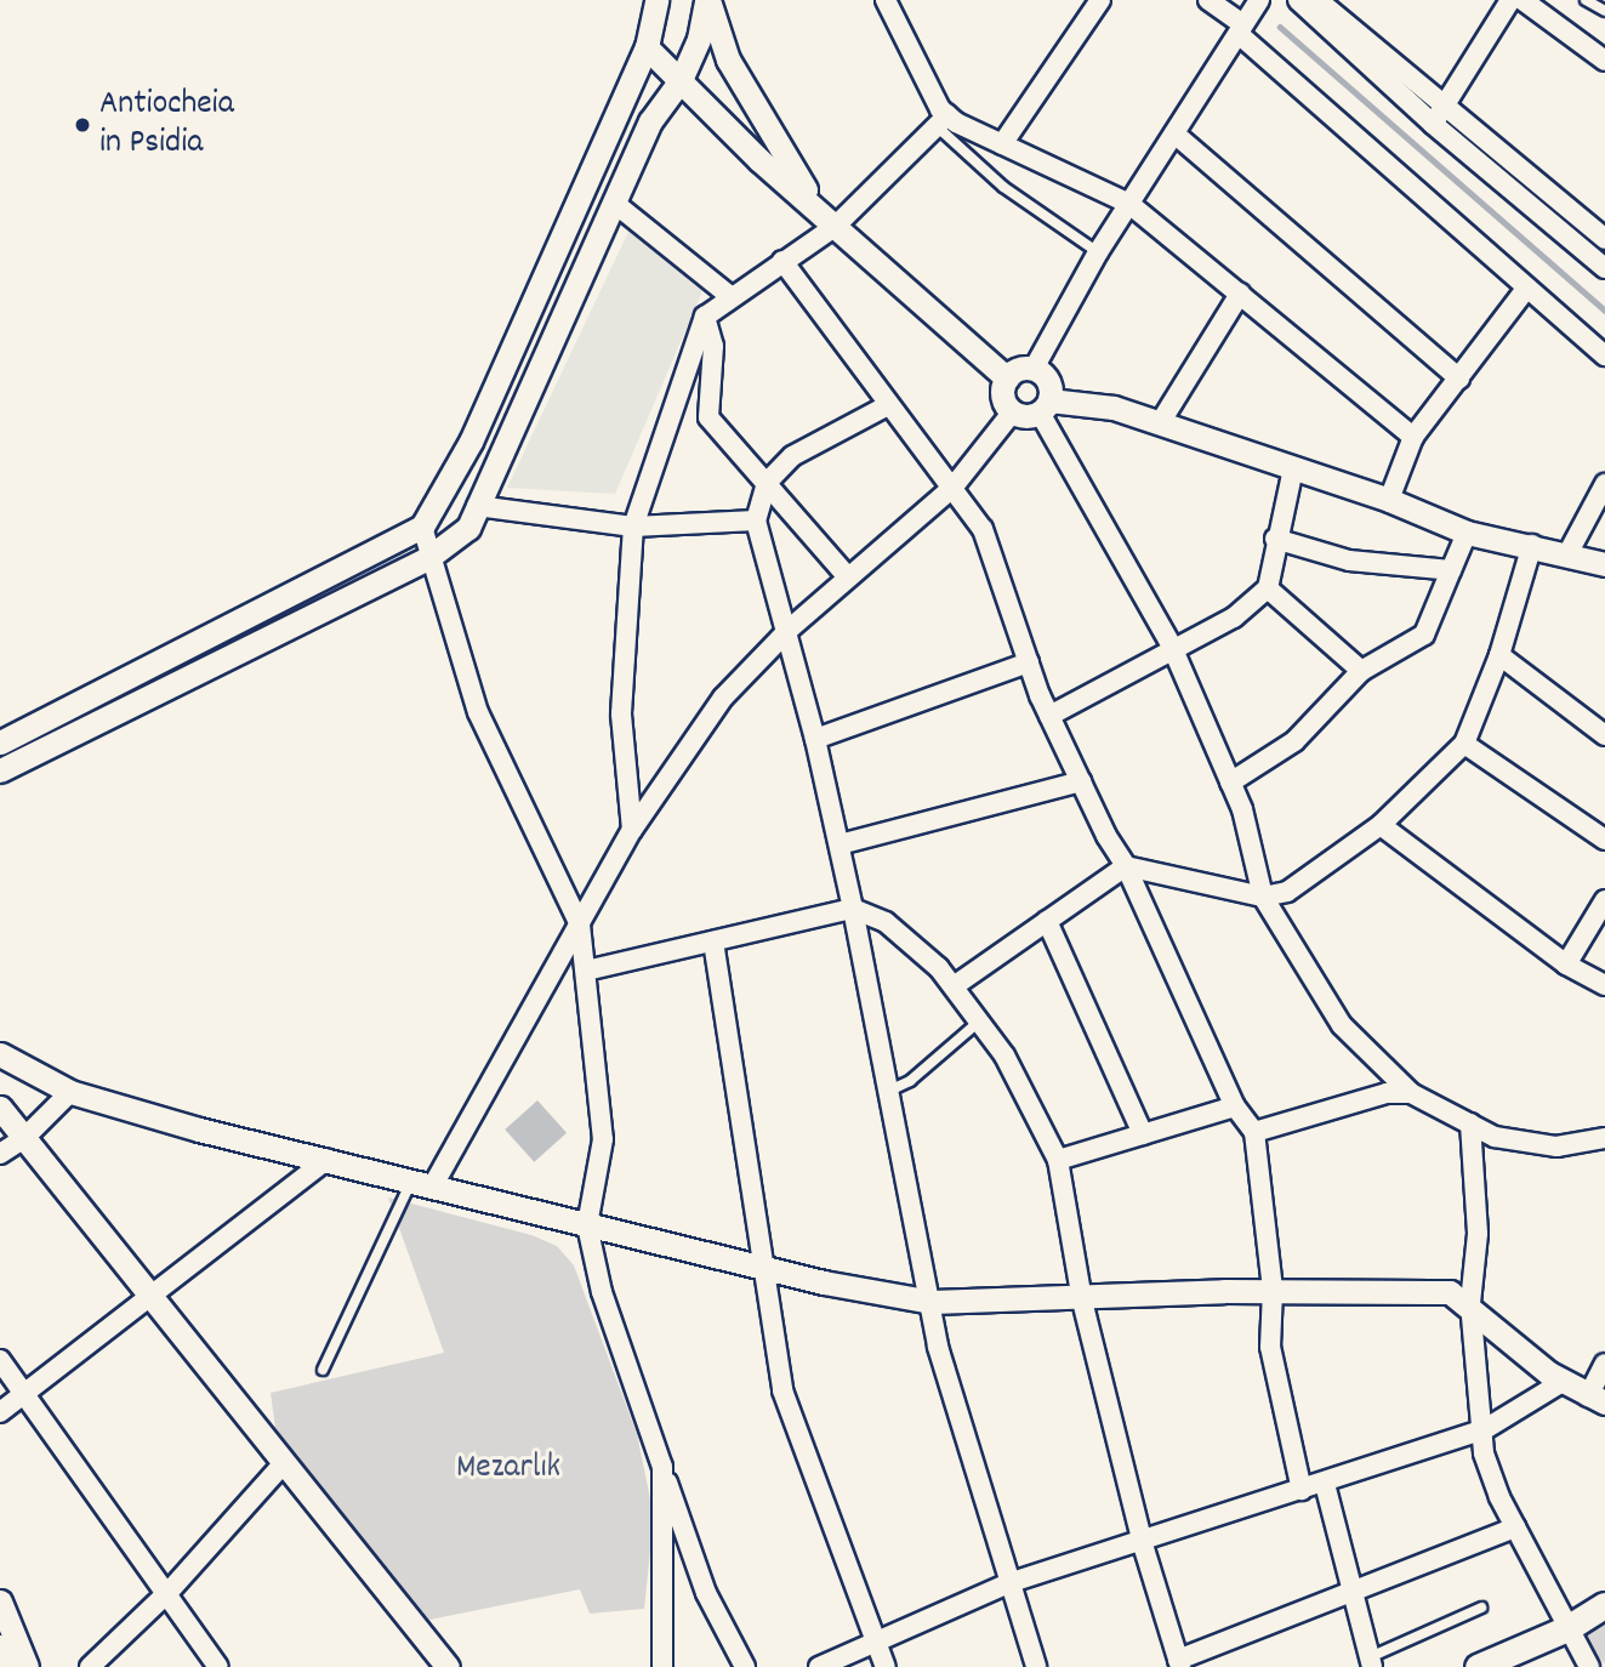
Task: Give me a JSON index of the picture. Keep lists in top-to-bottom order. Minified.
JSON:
{"parks":["Mezarlık"],"places":["Antiocheia in Psidia"]}
